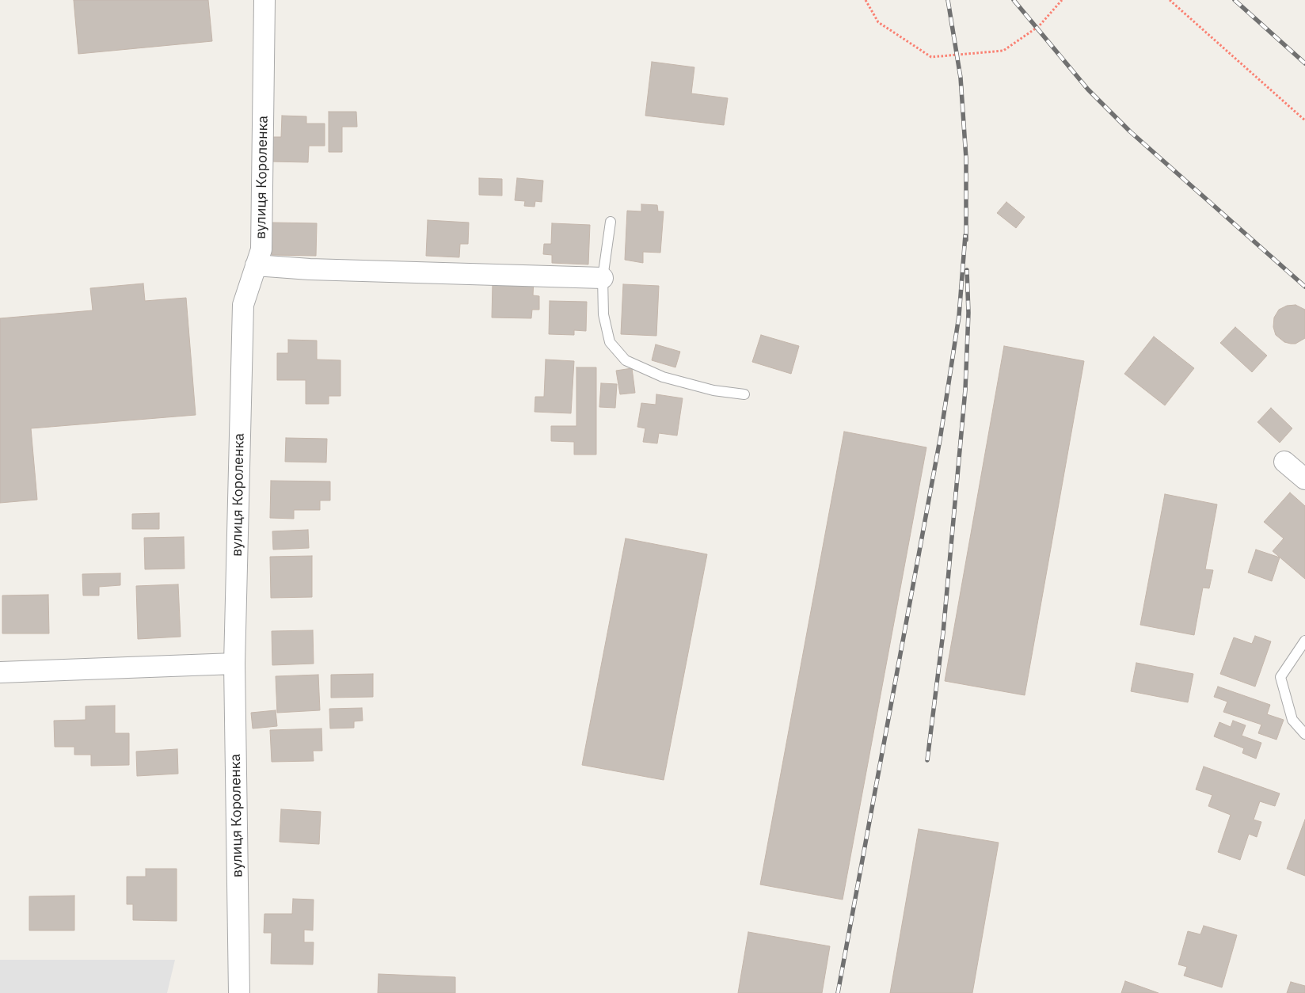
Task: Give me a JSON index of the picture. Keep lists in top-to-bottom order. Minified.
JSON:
{"streets":{"street":["вулиця Короленка"]}}
